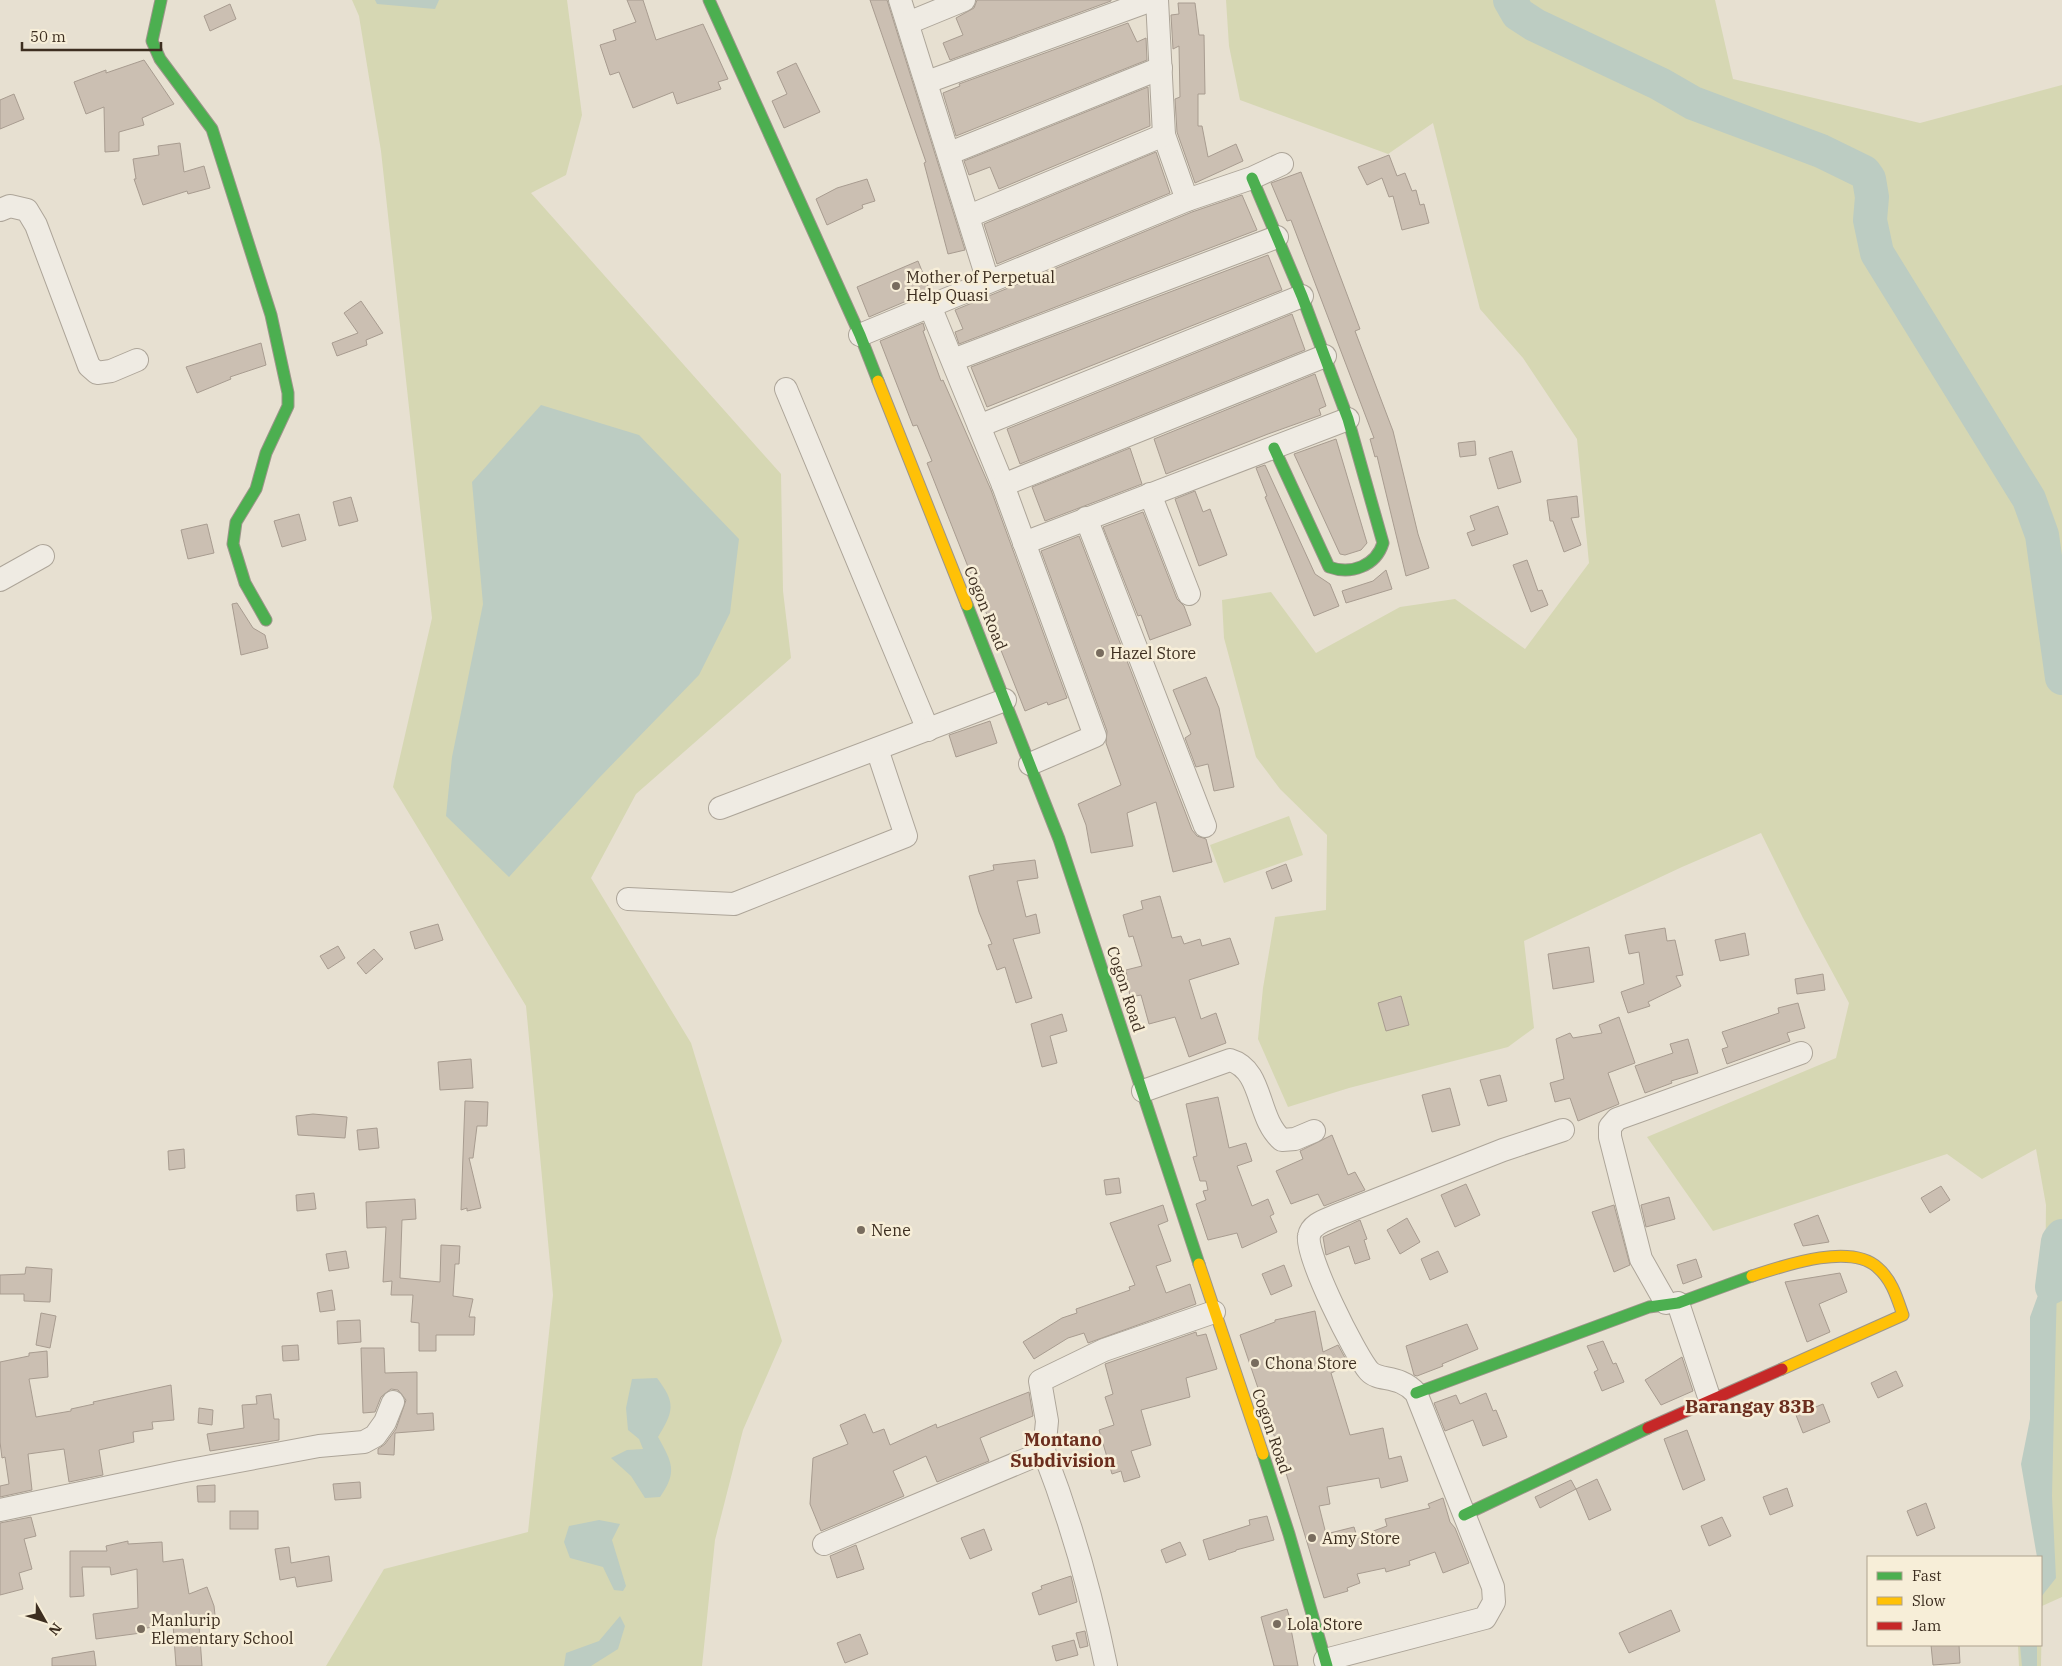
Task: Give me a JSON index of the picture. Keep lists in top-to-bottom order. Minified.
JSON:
{"streets":{"street":["Cogon Road"]},"districts":["Barangay 83B","Montano Subdivision"],"places":["Mother of Perpetual Help Quasi","Hazel Store","Nene","Chona Store","Amy Store","Lola Store","Manlurip Elementary School"],"legend":["Fast","Slow","Jam"],"scale_bar":"50 m","north":"bottom right"}
